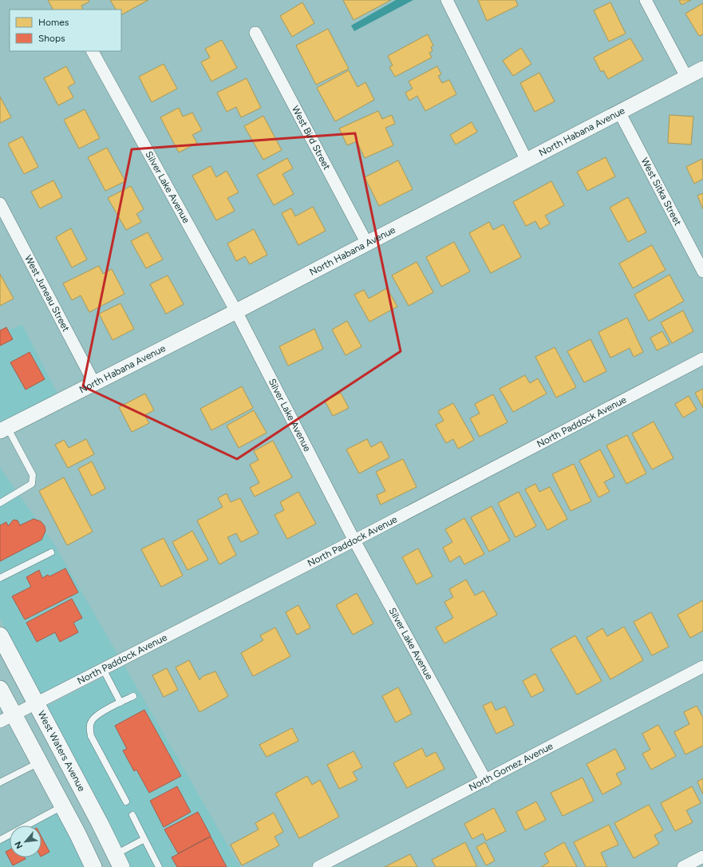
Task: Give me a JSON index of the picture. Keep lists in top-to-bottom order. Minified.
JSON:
{"streets":{"main road":["West Waters Avenue"],"street":["North Habana Avenue","West Bird Street","Silver Lake Avenue","West Sitka Street","West Juneau Street","North Paddock Avenue","North Gomez Avenue"]},"crossings":[["North Habana Avenue","West Bird Street"],["North Habana Avenue","Silver Lake Avenue"],["North Habana Avenue","West Sitka Street"],["North Habana Avenue","West Juneau Street"],["Silver Lake Avenue","North Paddock Avenue"],["Silver Lake Avenue","North Gomez Avenue"],["North Paddock Avenue","West Waters Avenue"]],"legend":["Homes","Shops"],"north":"bottom left"}
